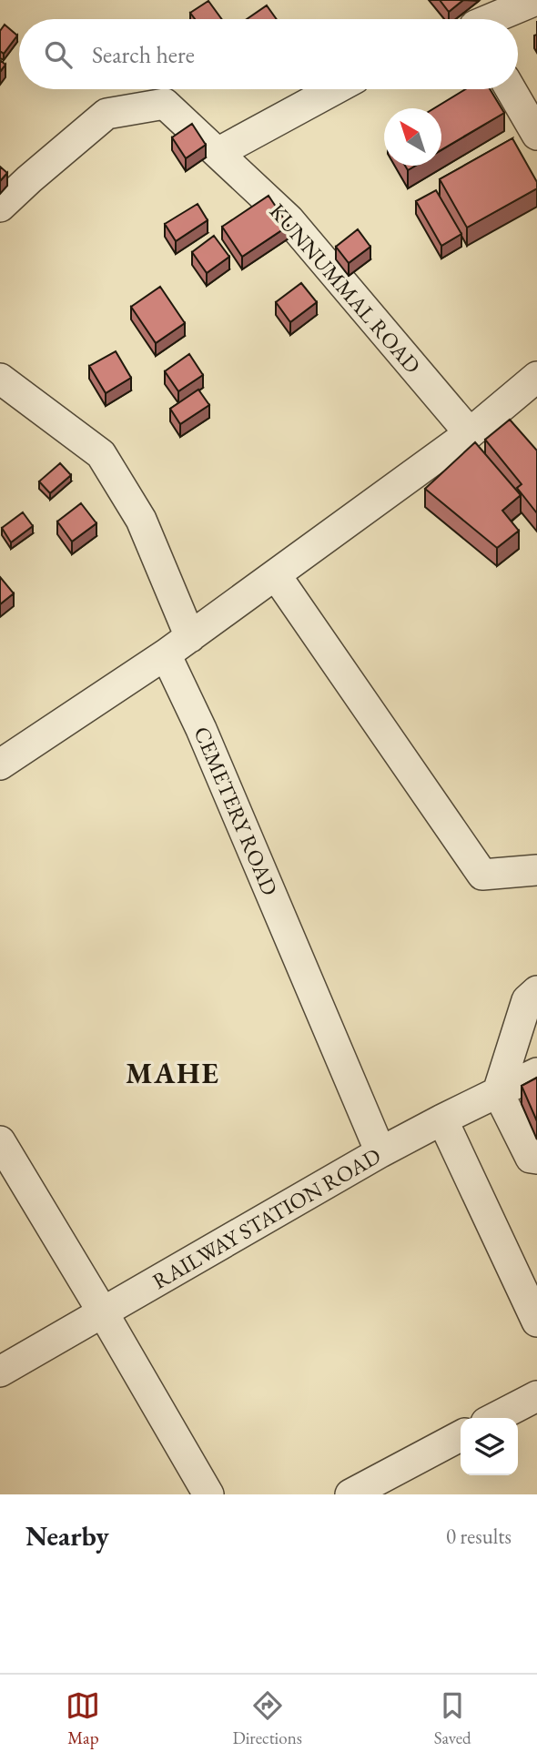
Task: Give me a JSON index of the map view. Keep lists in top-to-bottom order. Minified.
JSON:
{"streets":{"street":["KUNNUMMAL ROAD","CEMETERY ROAD","RAILWAY STATION ROAD"]},"crossings":[["CEMETERY ROAD","RAILWAY STATION ROAD"]],"districts":["MAHE"],"north":"top left","page":{"search":"Search here","heading":["Nearby","0 results"],"nav":["Map","Directions","Saved"]}}
